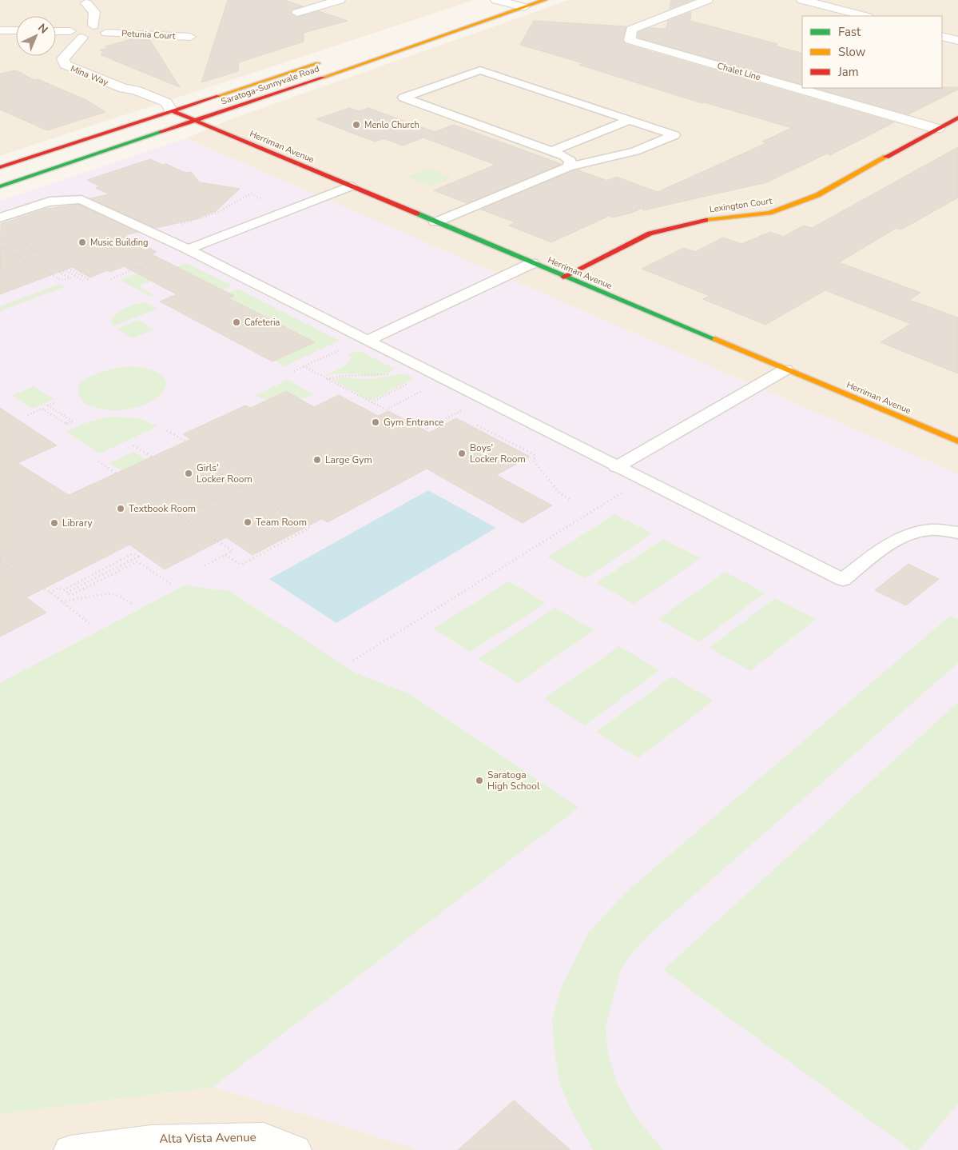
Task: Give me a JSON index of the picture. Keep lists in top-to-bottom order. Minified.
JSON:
{"streets":{"street":["Petunia Court","Chalet Line","Mina Way","Saratoga-Sunnyvale Road","Herriman Avenue","Lexington Court","Alta Vista Avenue"]},"crossings":[["Chalet Line","Lexington Court"],["Mina Way","Saratoga-Sunnyvale Road"],["Mina Way","Herriman Avenue"],["Saratoga-Sunnyvale Road","Herriman Avenue"],["Herriman Avenue","Lexington Court"]],"places":["Menlo Church","Music Building","Cafeteria","Gym Entrance","Boys' Locker Room","Large Gym","Girls' Locker Room","Textbook Room","Team Room","Library","Saratoga High School"],"legend":["Fast","Slow","Jam"],"north":"top right"}
